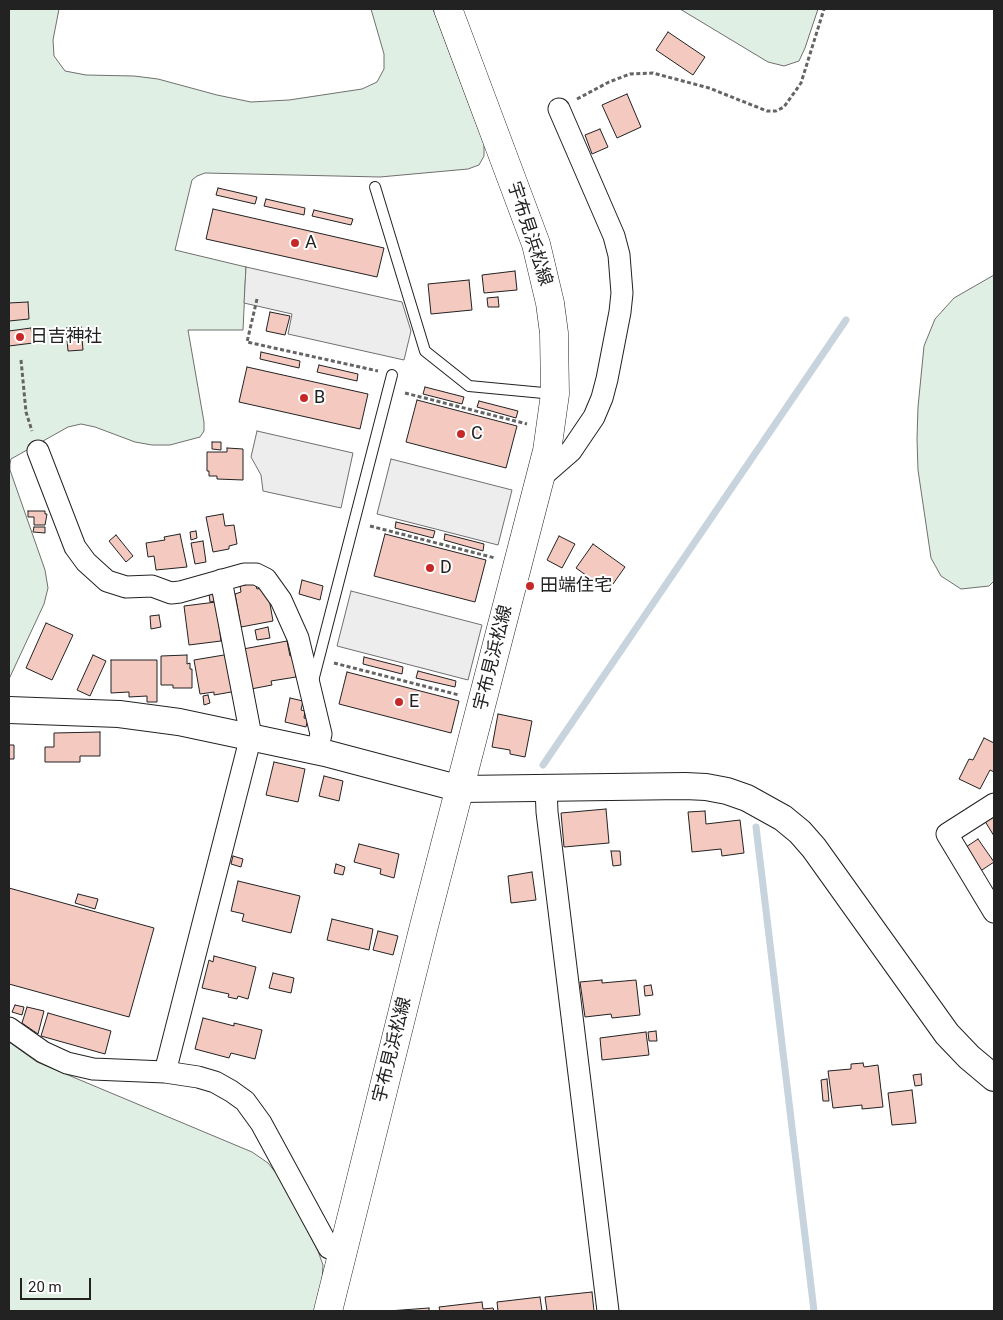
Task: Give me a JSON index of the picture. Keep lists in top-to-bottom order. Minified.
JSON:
{"streets":{"main road":["宇布見浜松線"]},"places":["A","日吉神社","B","C","D","田端住宅","E"],"scale_bar":"20 m"}
